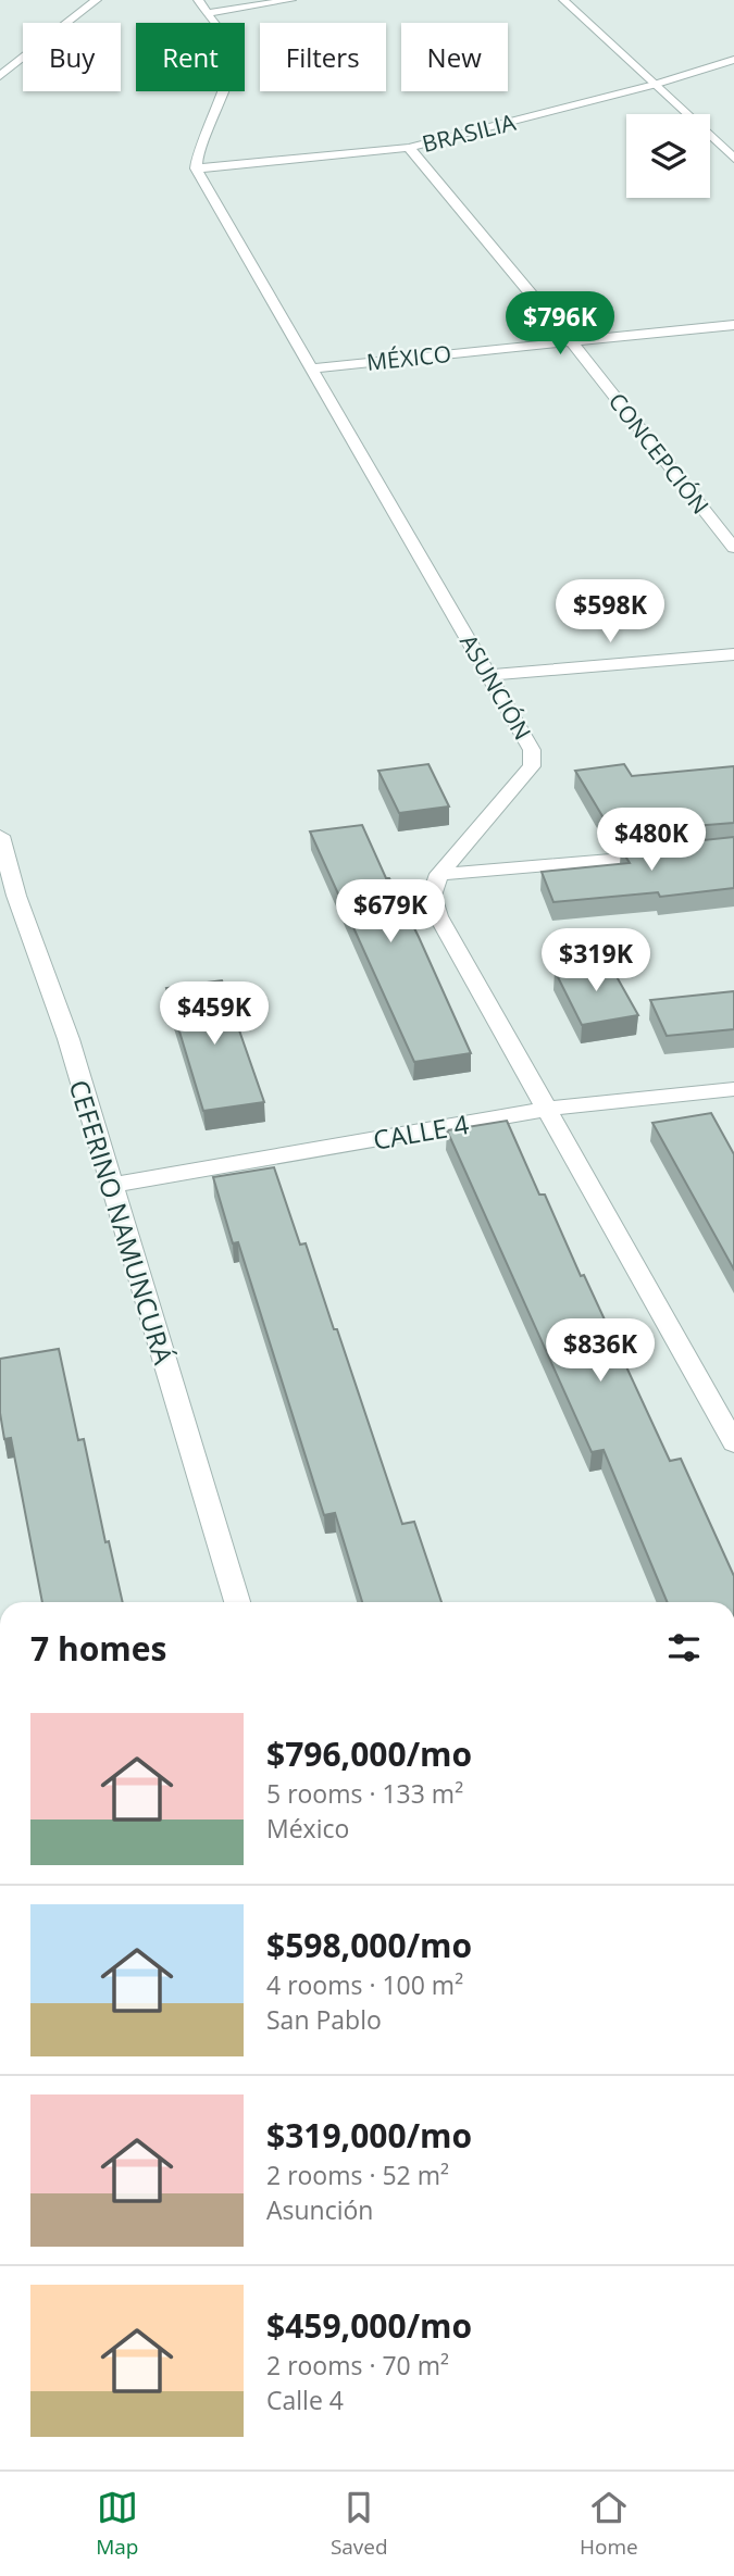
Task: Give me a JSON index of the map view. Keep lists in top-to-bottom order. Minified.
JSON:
{"streets":{"street":["BRASILIA","MÉXICO","CONCEPCIÓN","ASUNCIÓN","CALLE 4","CEFERINO NAMUNCURÁ"]},"crossings":[["BRASILIA","CONCEPCIÓN"],["BRASILIA","ASUNCIÓN"],["MÉXICO","CONCEPCIÓN"],["MÉXICO","ASUNCIÓN"],["CALLE 4","CEFERINO NAMUNCURÁ"]],"page":{"chip":["Buy","Rent","Filters","New"],"price":["$796K","$598K","$480K","$679K","$319K","$459K","$836K"],"heading":"7 homes","list":[{"name":"$796,000/mo","note":"5 rooms · 133 m² · México"},{"name":"$598,000/mo","note":"4 rooms · 100 m² · San Pablo"},{"name":"$319,000/mo","note":"2 rooms · 52 m² · Asunción"},{"name":"$459,000/mo","note":"2 rooms · 70 m² · Calle 4"}],"tabs":["Map","Saved","Home"]}}
